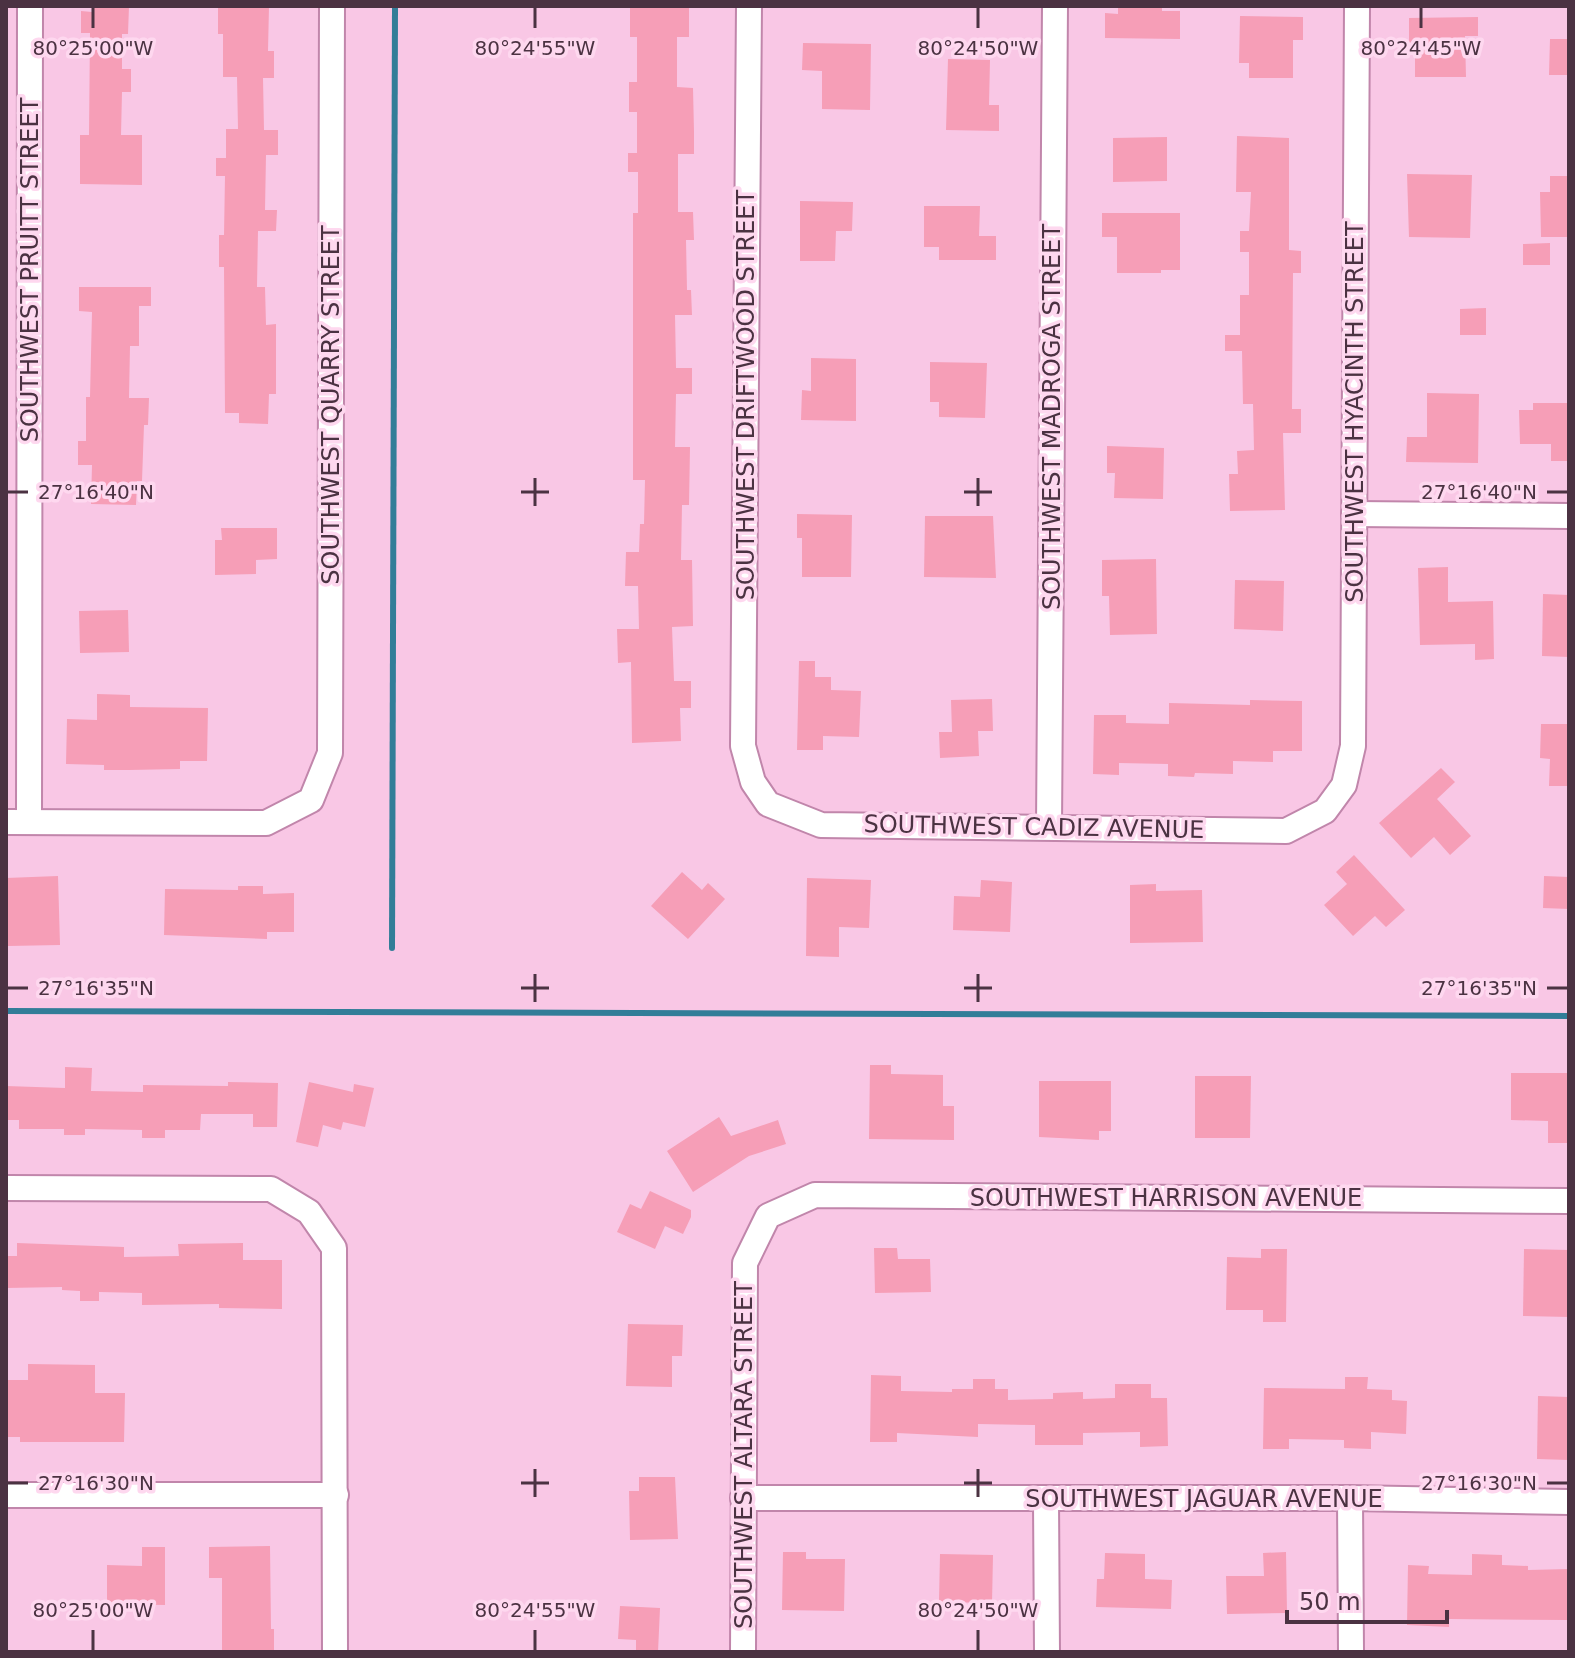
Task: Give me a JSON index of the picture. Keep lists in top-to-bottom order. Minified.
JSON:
{"streets":{"street":["SOUTHWEST PRUITT STREET","SOUTHWEST DRIFTWOOD STREET","SOUTHWEST QUARRY STREET","SOUTHWEST HYACINTH STREET","SOUTHWEST MADROGA STREET","SOUTHWEST CADIZ AVENUE","SOUTHWEST HARRISON AVENUE","SOUTHWEST ALTARA STREET","SOUTHWEST JAGUAR AVENUE"]},"crossings":[["SOUTHWEST PRUITT STREET","SOUTHWEST QUARRY STREET"],["SOUTHWEST DRIFTWOOD STREET","SOUTHWEST CADIZ AVENUE"],["SOUTHWEST HYACINTH STREET","SOUTHWEST CADIZ AVENUE"],["SOUTHWEST MADROGA STREET","SOUTHWEST CADIZ AVENUE"],["SOUTHWEST HARRISON AVENUE","SOUTHWEST ALTARA STREET"],["SOUTHWEST ALTARA STREET","SOUTHWEST JAGUAR AVENUE"]],"scale_bar":"50 m","coordinates":["80°25'00\"W","80°24'55\"W","80°24'50\"W","80°24'45\"W","27°16'40\"N","27°16'35\"N","27°16'30\"N"]}
